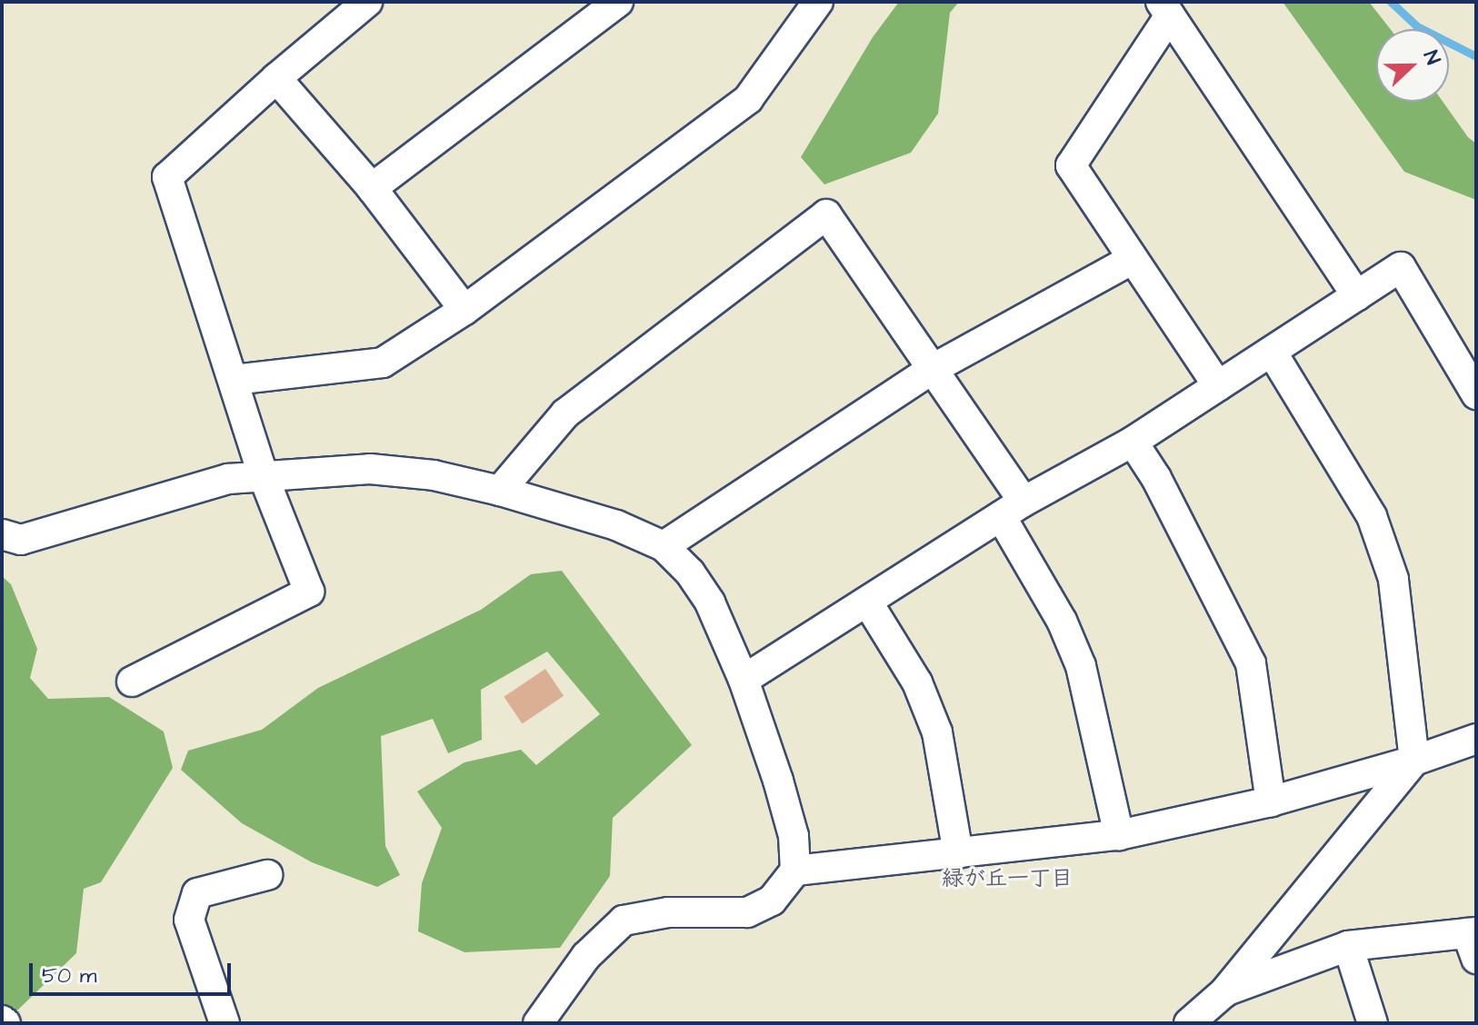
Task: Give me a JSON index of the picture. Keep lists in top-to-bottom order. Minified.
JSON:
{"districts":["緑が丘一丁目"],"scale_bar":"50 m","north":"right"}
